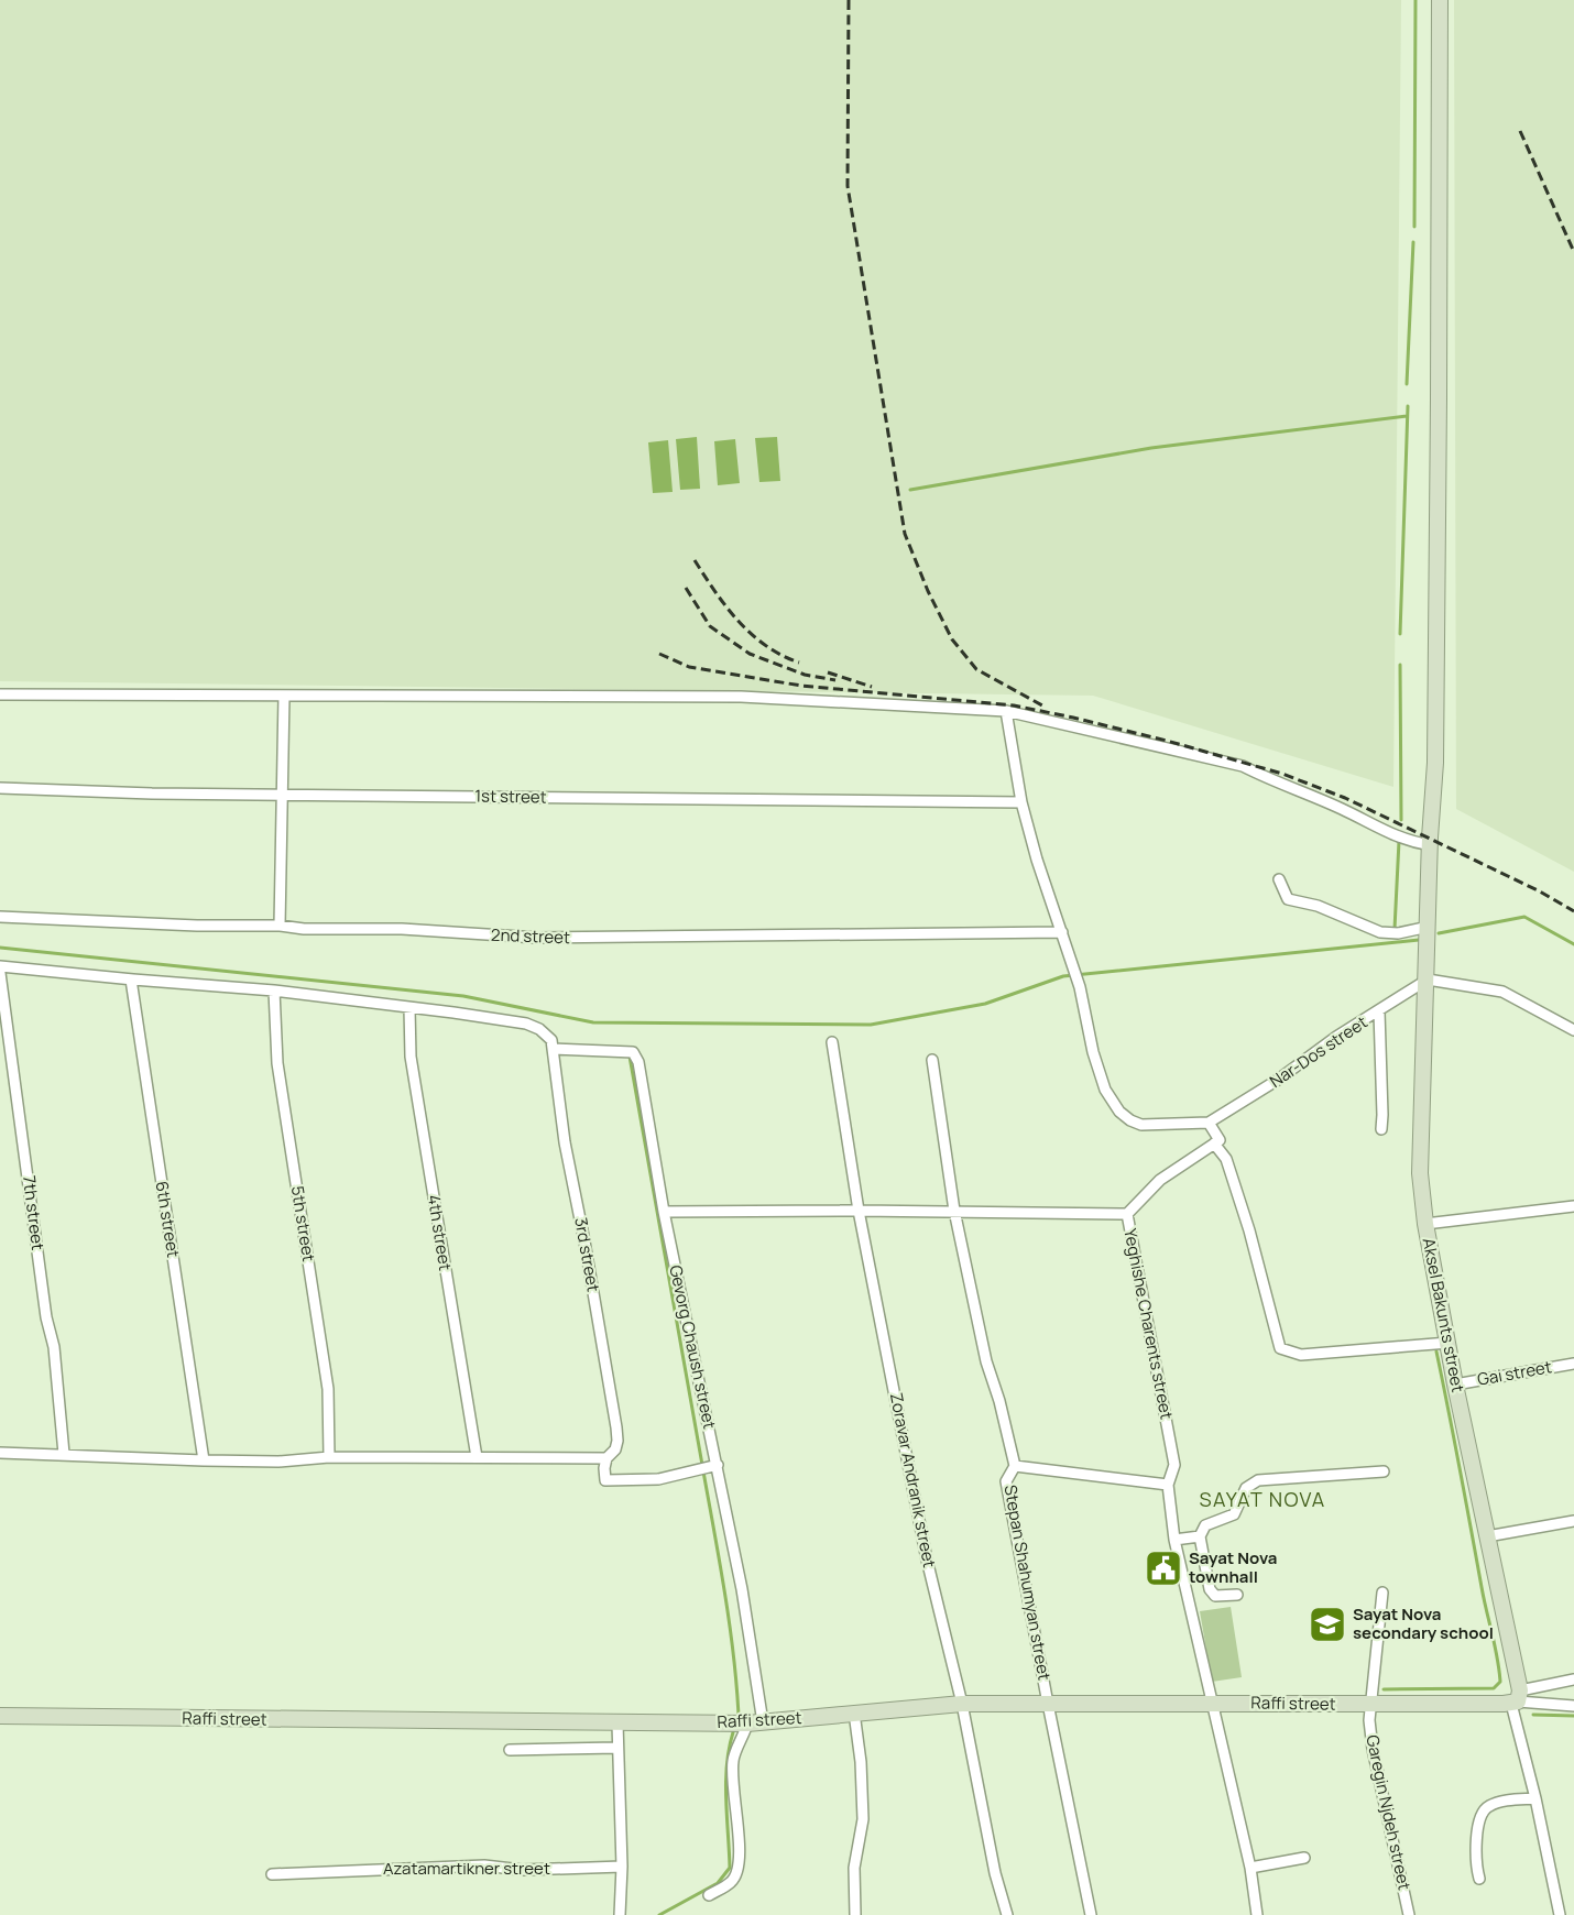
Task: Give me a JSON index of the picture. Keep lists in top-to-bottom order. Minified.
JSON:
{"streets":{"main road":["Aksel Bakunts street","Raffi street"],"street":["1st street","2nd street","Nar-Dos street","7th street","6th street","5th street","4th street","3rd street","Yeghishe Charents street","Gevorg Chaush street","Gai street","Zoravar Andranik street","Stepan Shahumyan street","Garegin Njdeh street","Azatamartikner street"]},"crossings":[["Nar-Dos street","Aksel Bakunts street"],["3rd street","Gevorg Chaush street"],["Aksel Bakunts street","Gai street"],["Aksel Bakunts street","Raffi street"],["Yeghishe Charents street","Raffi street"],["Gevorg Chaush street","Raffi street"],["Zoravar Andranik street","Raffi street"],["Stepan Shahumyan street","Raffi street"],["Raffi street","Garegin Njdeh street"]],"districts":["SAYAT NOVA"],"places":{"public building":["Sayat Nova townhall"],"school or university":["Sayat Nova secondary school"]}}
